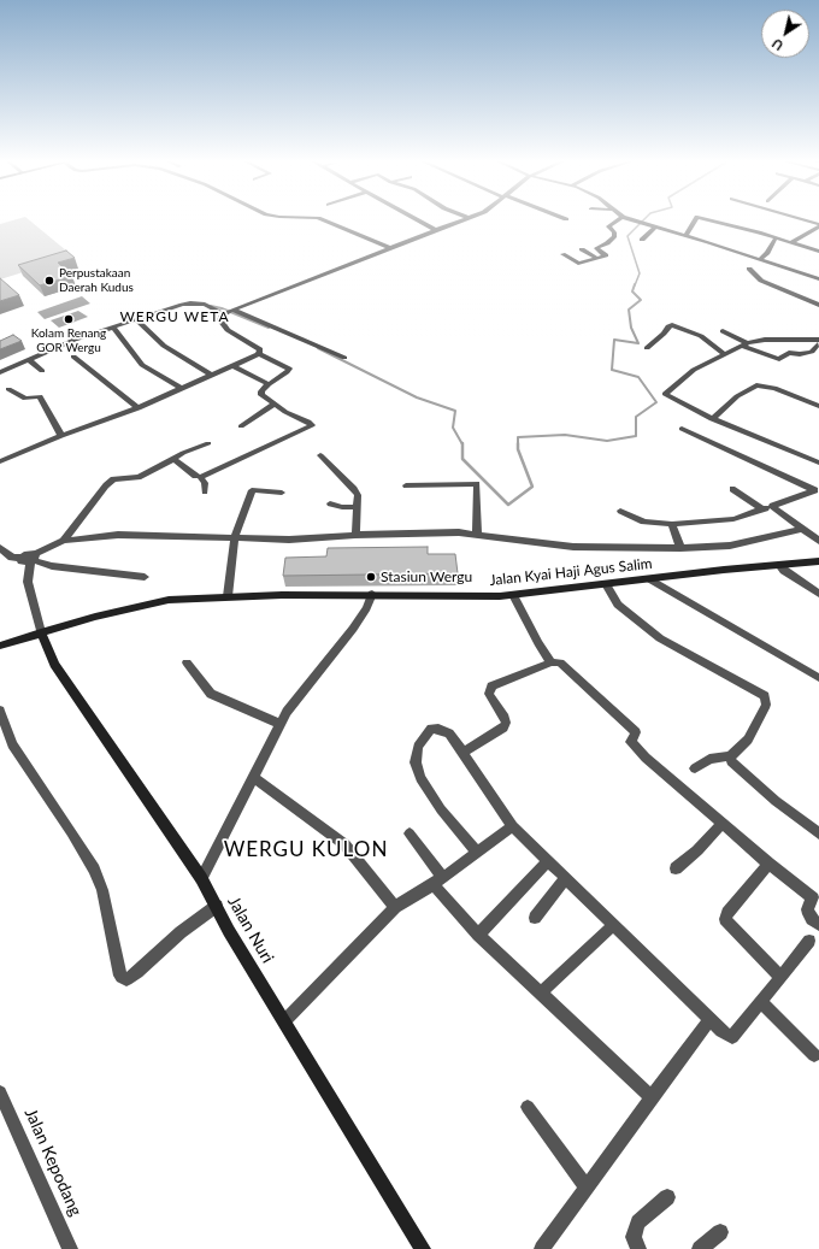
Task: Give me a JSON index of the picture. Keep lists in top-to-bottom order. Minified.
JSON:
{"streets":{"street":["Jalan Kyai Haji Agus Salim","Jalan Nuri","Jalan Kepodang"]},"crossings":[["Jalan Kyai Haji Agus Salim","Jalan Nuri"]],"districts":["WERGU WETA","WERGU KULON"],"places":["Perpustakaan Daerah Kudus","Kolam Renang GOR Wergu","Stasiun Wergu"],"north":"bottom left"}
